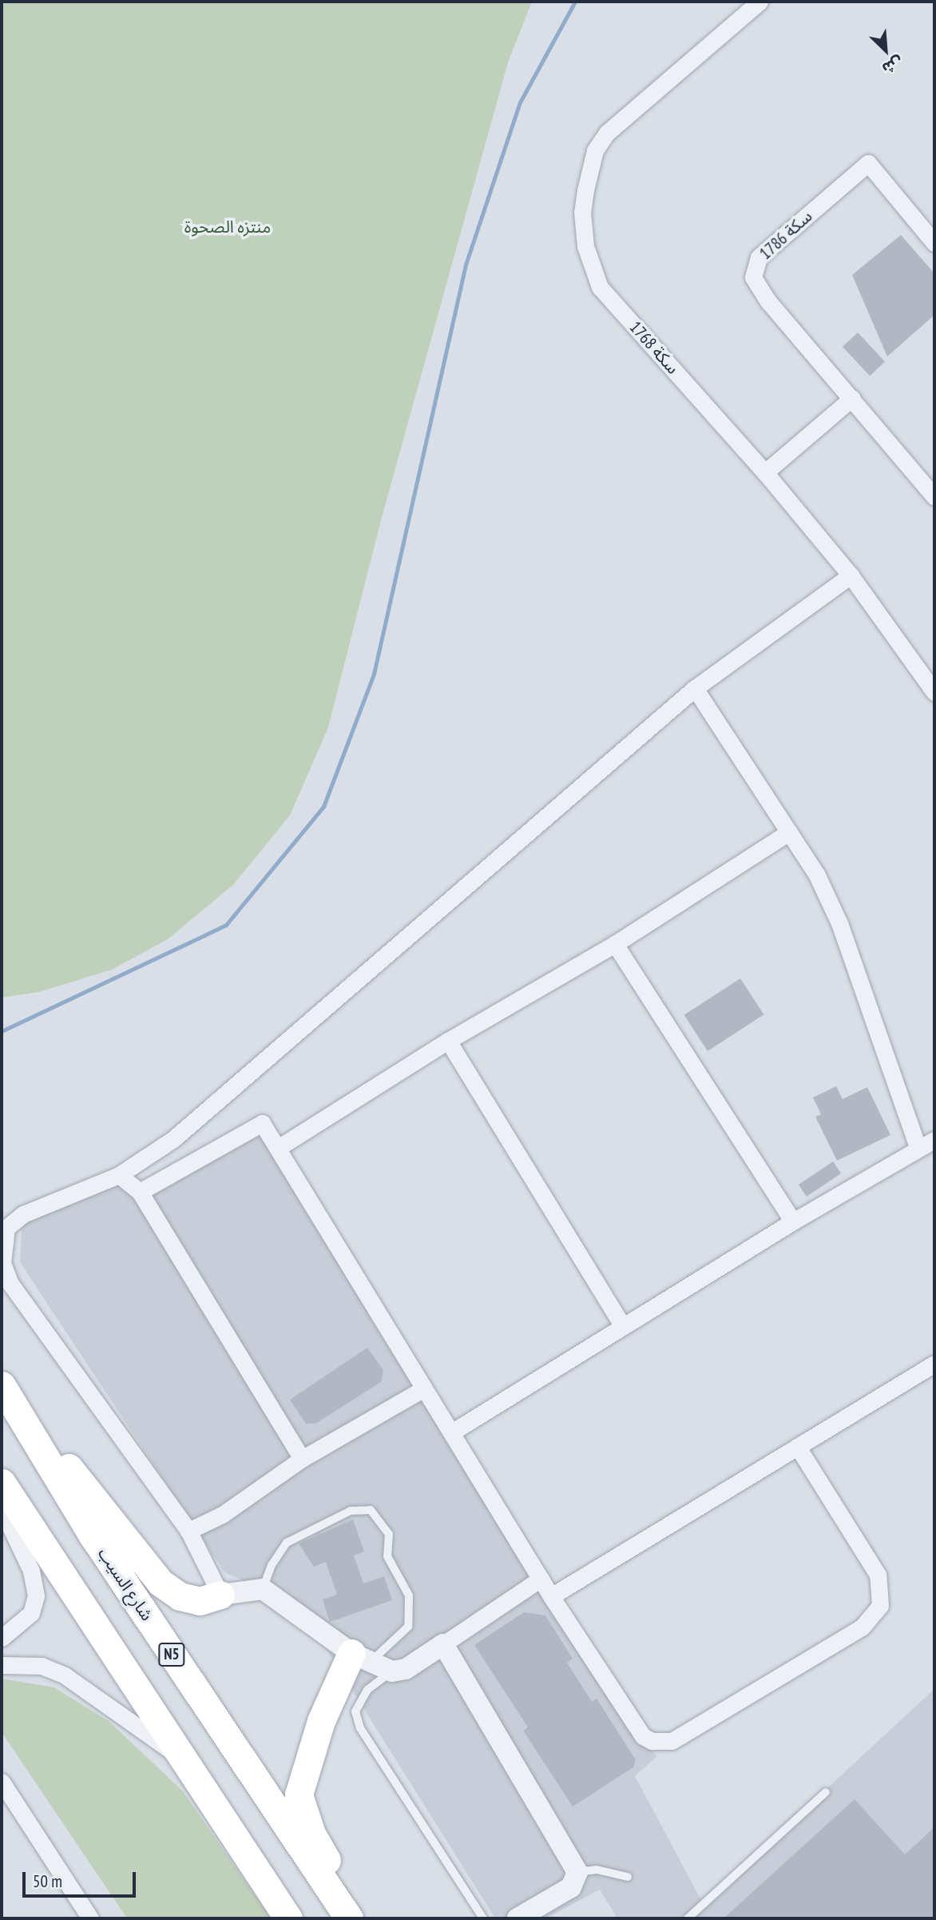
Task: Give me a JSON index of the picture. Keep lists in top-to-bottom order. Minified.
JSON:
{"streets":{"highway":["شارع السيب","N5"],"street":["سكة 1786","سكة 1768"]},"parks":["منتزه الصحوة"],"scale_bar":"50 m","north":"bottom right"}
